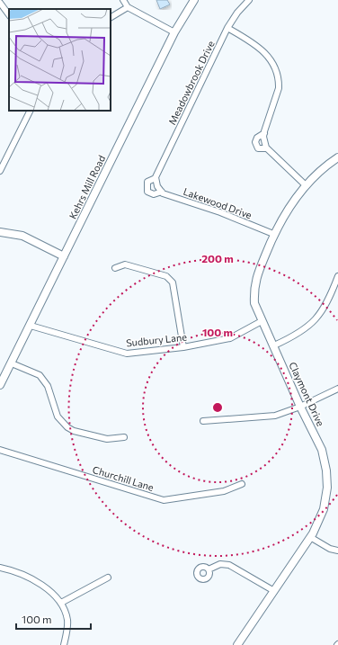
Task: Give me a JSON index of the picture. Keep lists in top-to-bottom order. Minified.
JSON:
{"streets":{"street":["Meadowbrook Drive","Kehrs Mill Road","Lakewood Drive","Sudbury Lane","Claymont Drive","Churchill Lane"]},"crossings":[["Meadowbrook Drive","Lakewood Drive"],["Kehrs Mill Road","Sudbury Lane"],["Lakewood Drive","Claymont Drive"],["Sudbury Lane","Claymont Drive"]],"scale_bar":"100 m","rings":["200 m","100 m"]}
